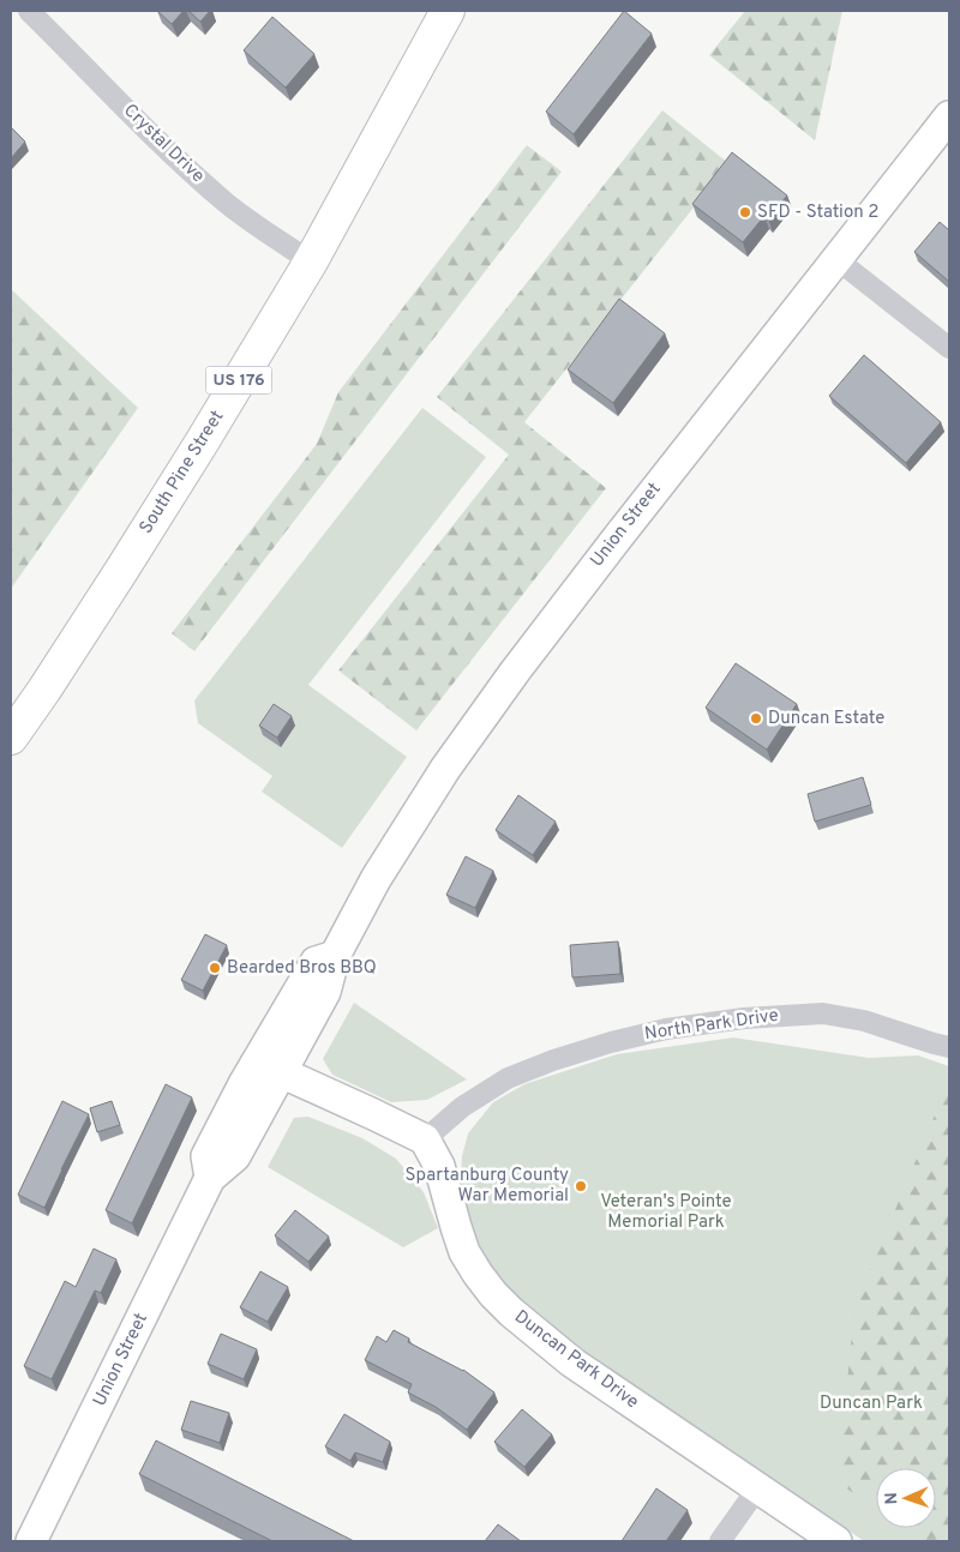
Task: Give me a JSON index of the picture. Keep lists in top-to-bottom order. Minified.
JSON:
{"streets":{"highway":["US 176","South Pine Street"],"main road":["Union Street","Duncan Park Drive"],"street":["Crystal Drive","North Park Drive"]},"crossings":[["Crystal Drive","South Pine Street"],["North Park Drive","Duncan Park Drive"]],"parks":["Veteran's Pointe Memorial Park","Duncan Park"],"places":["SFD - Station 2","Duncan Estate","Bearded Bros BBQ","Spartanburg County War Memorial"],"north":"left"}
